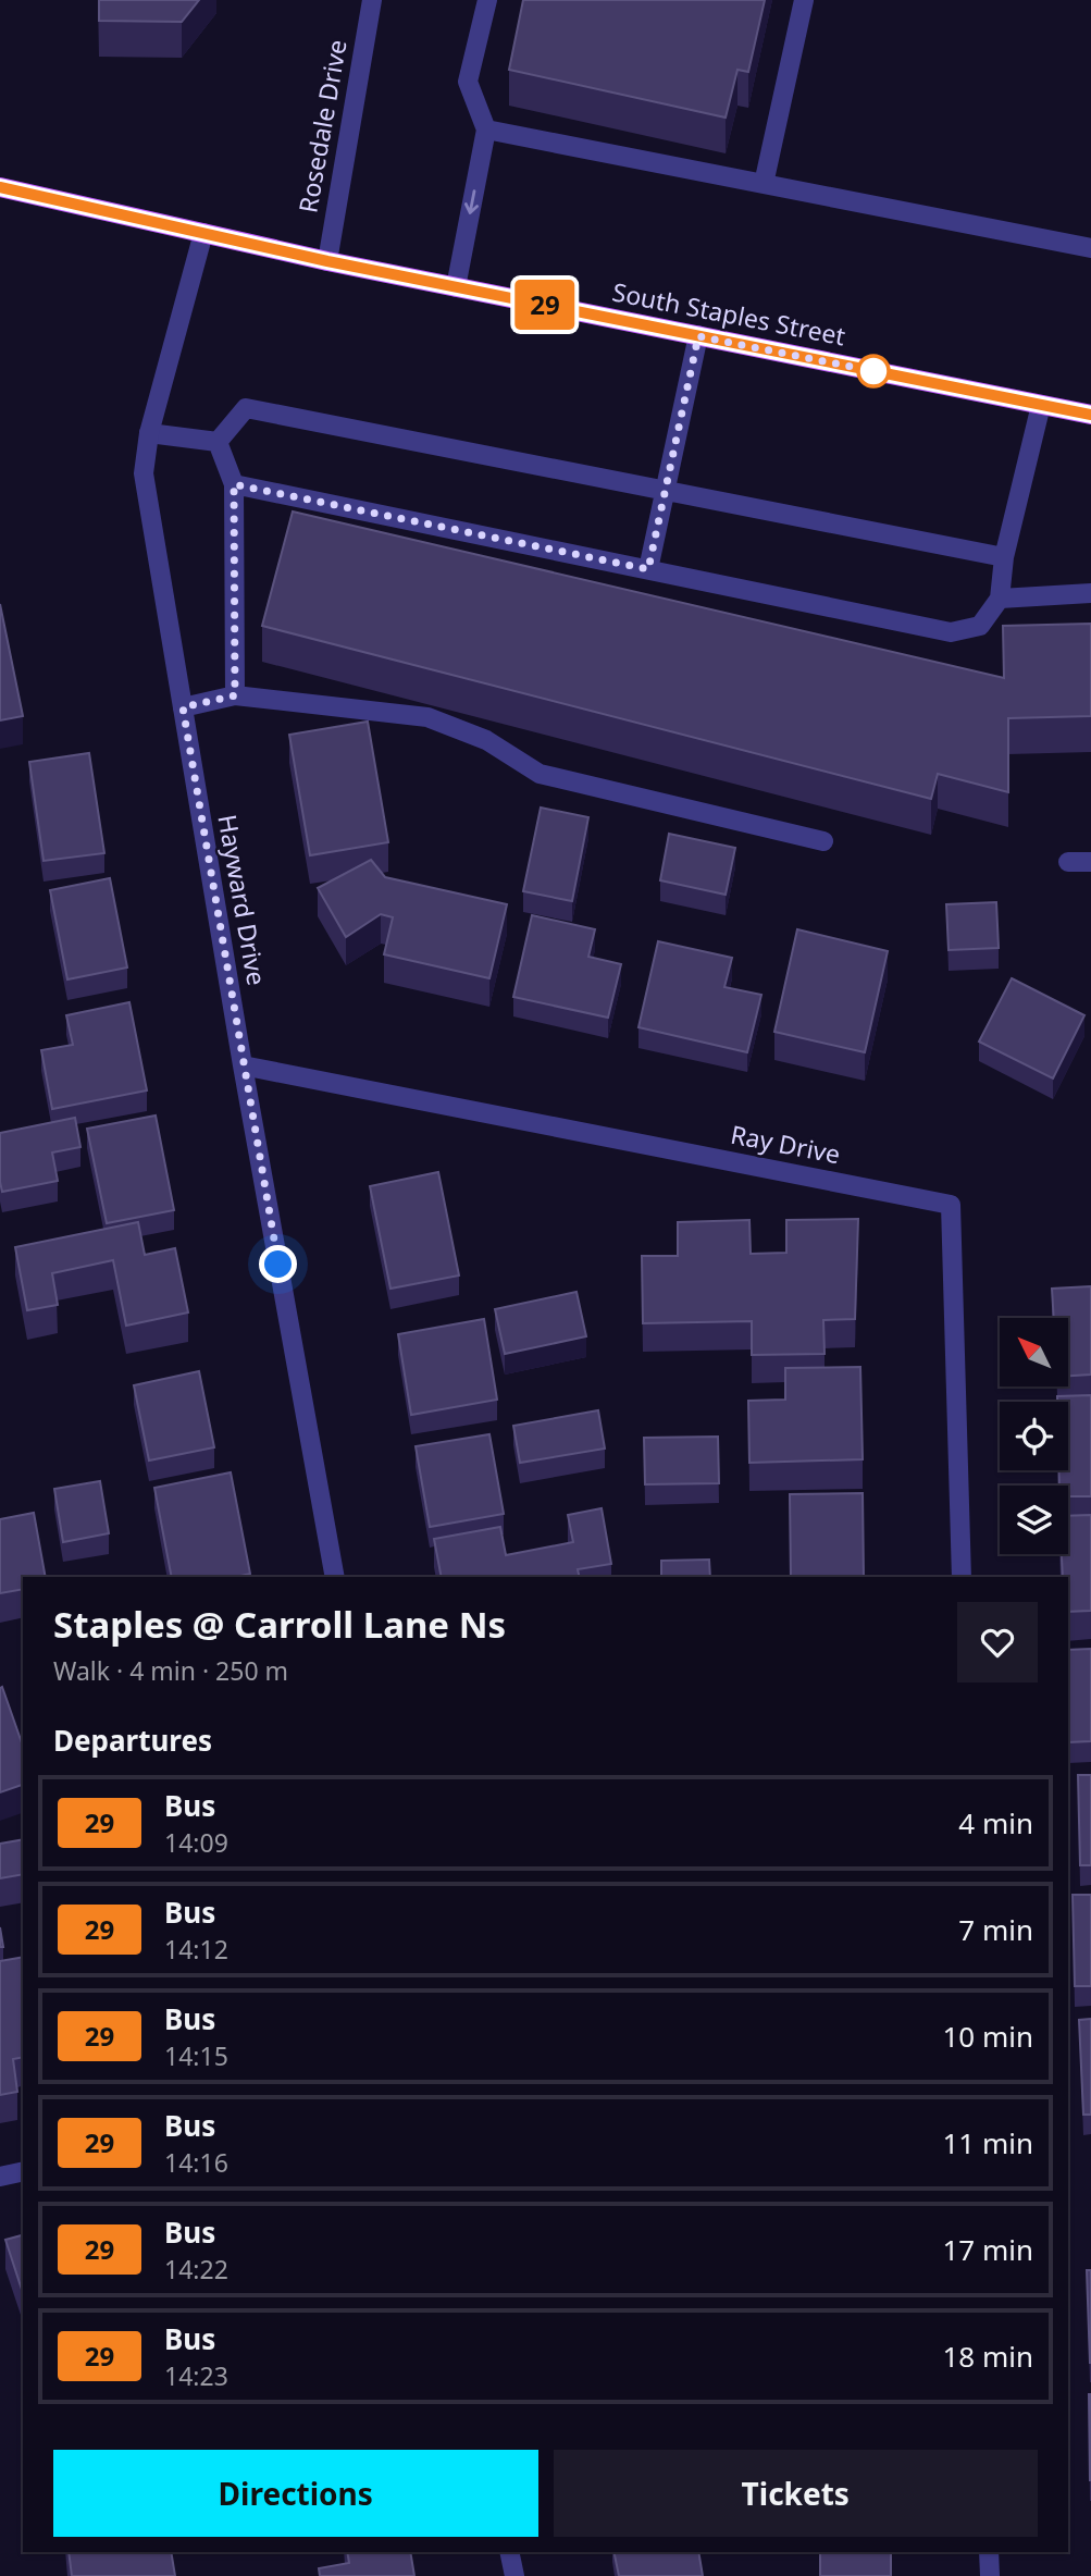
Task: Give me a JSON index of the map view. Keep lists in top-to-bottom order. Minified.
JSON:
{"streets":{"main road":["South Staples Street"],"street":["Rosedale Drive","Hayward Drive","Ray Drive"]},"crossings":[["Rosedale Drive","South Staples Street"],["South Staples Street","Hayward Drive"],["Hayward Drive","Ray Drive"]],"lines":["bus line 29"],"north":"top left","page":{"on_map":"29","heading":[["Staples @ Carroll Lane Ns","Walk · 4 min · 250 m"],"Departures"],"list":[{"mark":"29","name":"Bus","note":"14:09","value":"4 min"},{"mark":"29","name":"Bus","note":"14:12","value":"7 min"},{"mark":"29","name":"Bus","note":"14:15","value":"10 min"},{"mark":"29","name":"Bus","note":"14:16","value":"11 min"},{"mark":"29","name":"Bus","note":"14:22","value":"17 min"},{"mark":"29","name":"Bus","note":"14:23","value":"18 min"}],"buttons":["Directions","Tickets"]}}
